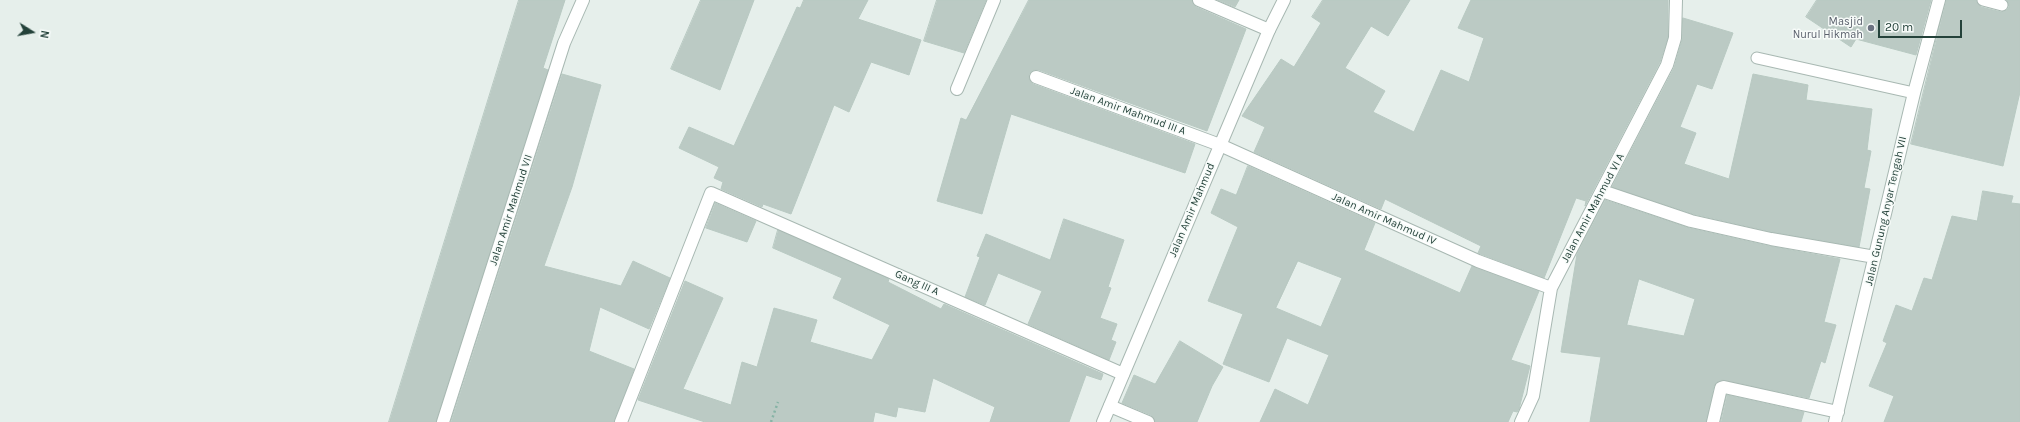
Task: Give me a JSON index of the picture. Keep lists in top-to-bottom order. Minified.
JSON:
{"streets":{"street":["Jalan Amir Mahmud III A","Jalan Amir Mahmud VI A","Jalan Amir Mahmud VII","Jalan Amir Mahmud","Jalan Gunung Anyar Tengah VII","Jalan Amir Mahmud IV","Gang III A"]},"crossings":[["Jalan Amir Mahmud III A","Jalan Amir Mahmud"],["Jalan Amir Mahmud III A","Jalan Amir Mahmud IV"],["Jalan Amir Mahmud VI A","Jalan Amir Mahmud IV"],["Jalan Amir Mahmud","Jalan Amir Mahmud IV"],["Jalan Amir Mahmud","Gang III A"]],"places":["Masjid Nurul Hikmah"],"scale_bar":"20 m","north":"right"}
